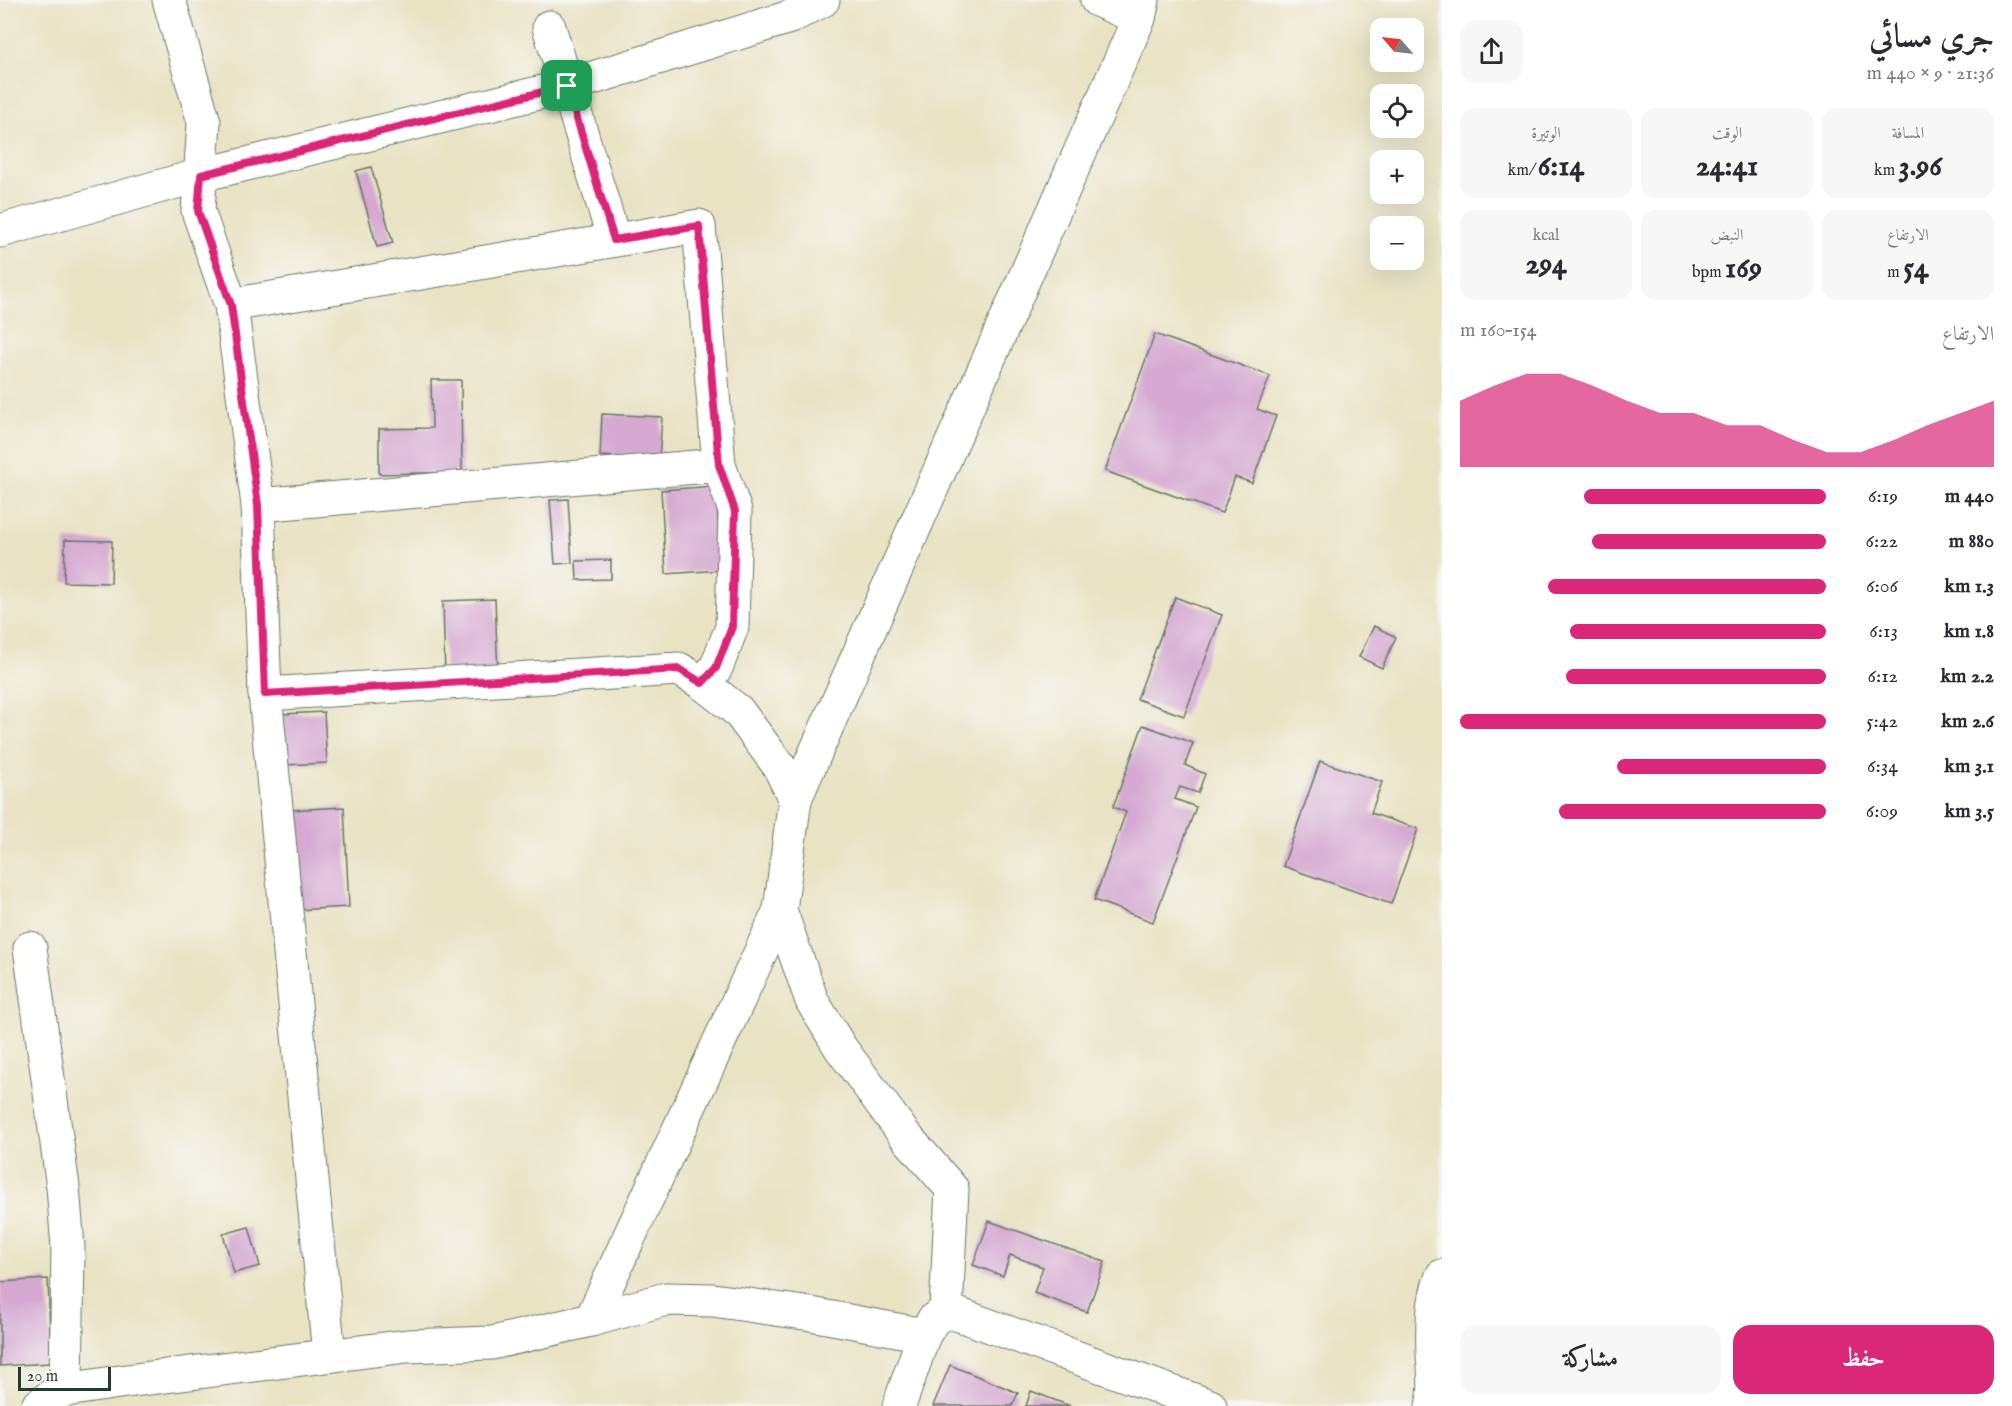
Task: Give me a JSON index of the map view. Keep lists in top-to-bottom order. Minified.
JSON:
{"scale_bar":"20 m","north":"top left","page":{"heading":["جري مسائي","21:36 · 9 × 440 m"],"map_buttons":["+","−"],"stats":[["المسافة","3.96 km"],["الوقت","24:41"],["الوتيرة","6:14 /km"],["الارتفاع","54 m"],["النبض","169 bpm"],["kcal","294"]],"chart":["الارتفاع","154–160 m"],"list":[{"name":"440 m","note":"6:19"},{"name":"880 m","note":"6:22"},{"name":"1.3 km","note":"6:06"},{"name":"1.8 km","note":"6:13"},{"name":"2.2 km","note":"6:12"},{"name":"2.6 km","note":"5:42"},{"name":"3.1 km","note":"6:34"},{"name":"3.5 km","note":"6:09"}],"buttons":["حفظ","مشاركة"],"scale":"20 m"}}
